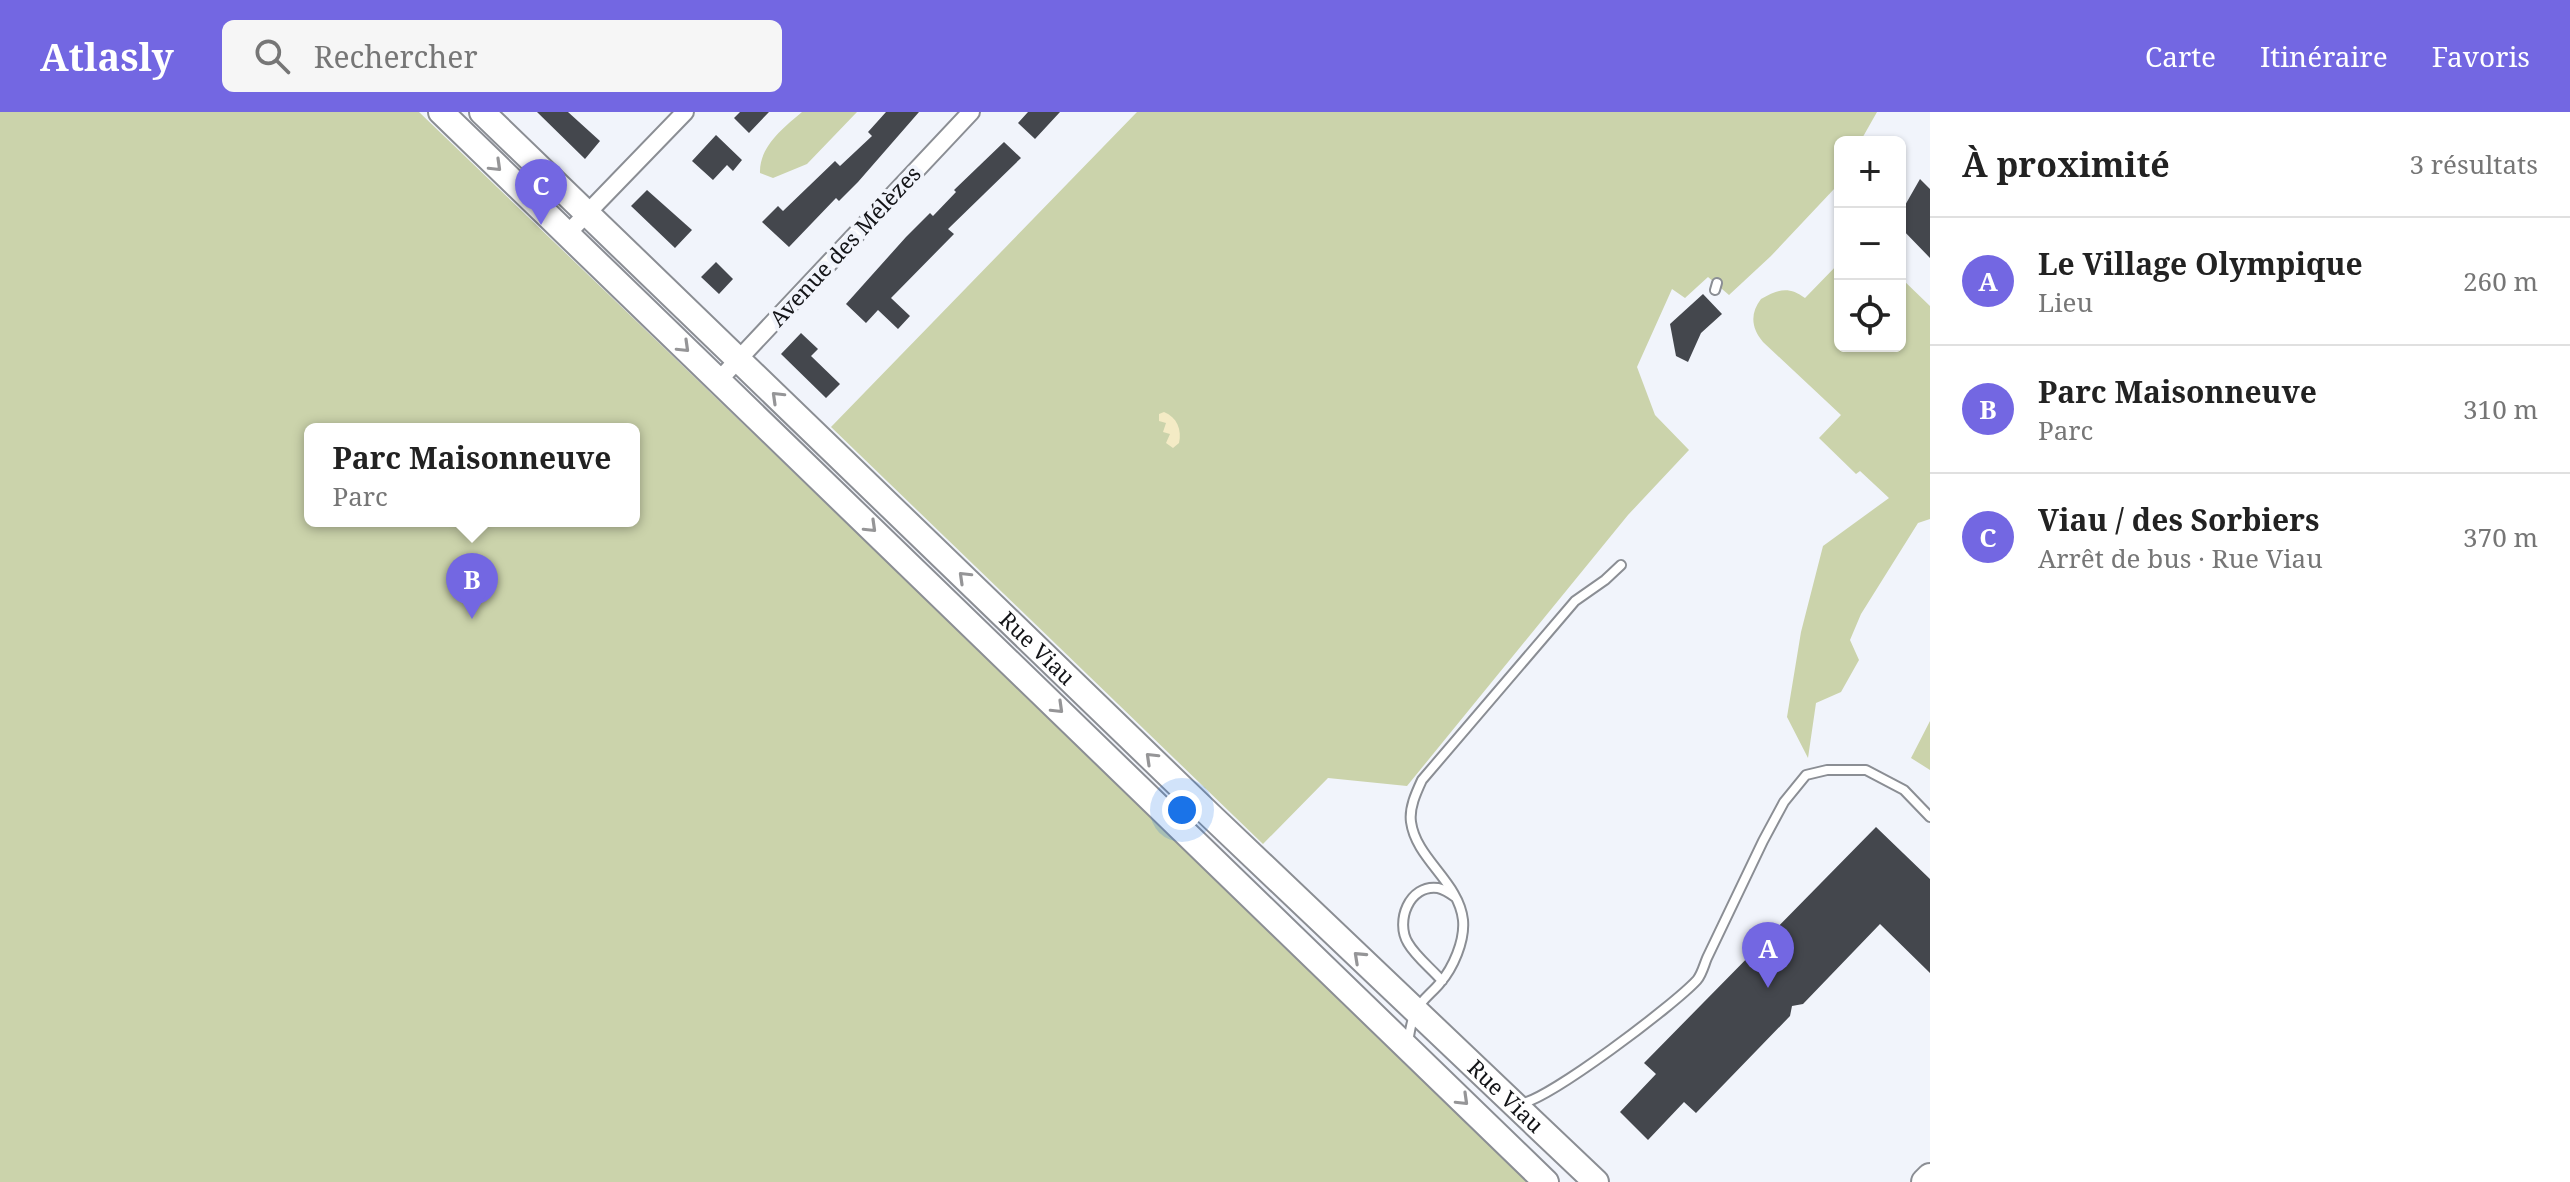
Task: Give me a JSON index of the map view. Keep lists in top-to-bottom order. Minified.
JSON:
{"streets":{"main road":["Rue Viau"],"street":["Avenue des Mélèzes"]},"crossings":[["Avenue des Mélèzes","Rue Viau"]],"page":{"header":"Atlasly","search":"Rechercher","nav":["Carte","Itinéraire","Favoris"],"heading":["À proximité","3 résultats"],"map_buttons":["+","−"],"pins":["C","B","A"],"list":[{"mark":"A","name":"Le Village Olympique","note":"Lieu","value":"260 m"},{"mark":"B","name":"Parc Maisonneuve","note":"Parc","value":"310 m"},{"mark":"C","name":"Viau / des Sorbiers","note":"Arrêt de bus · Rue Viau","value":"370 m"}],"popup":["Parc Maisonneuve","Parc"]}}
